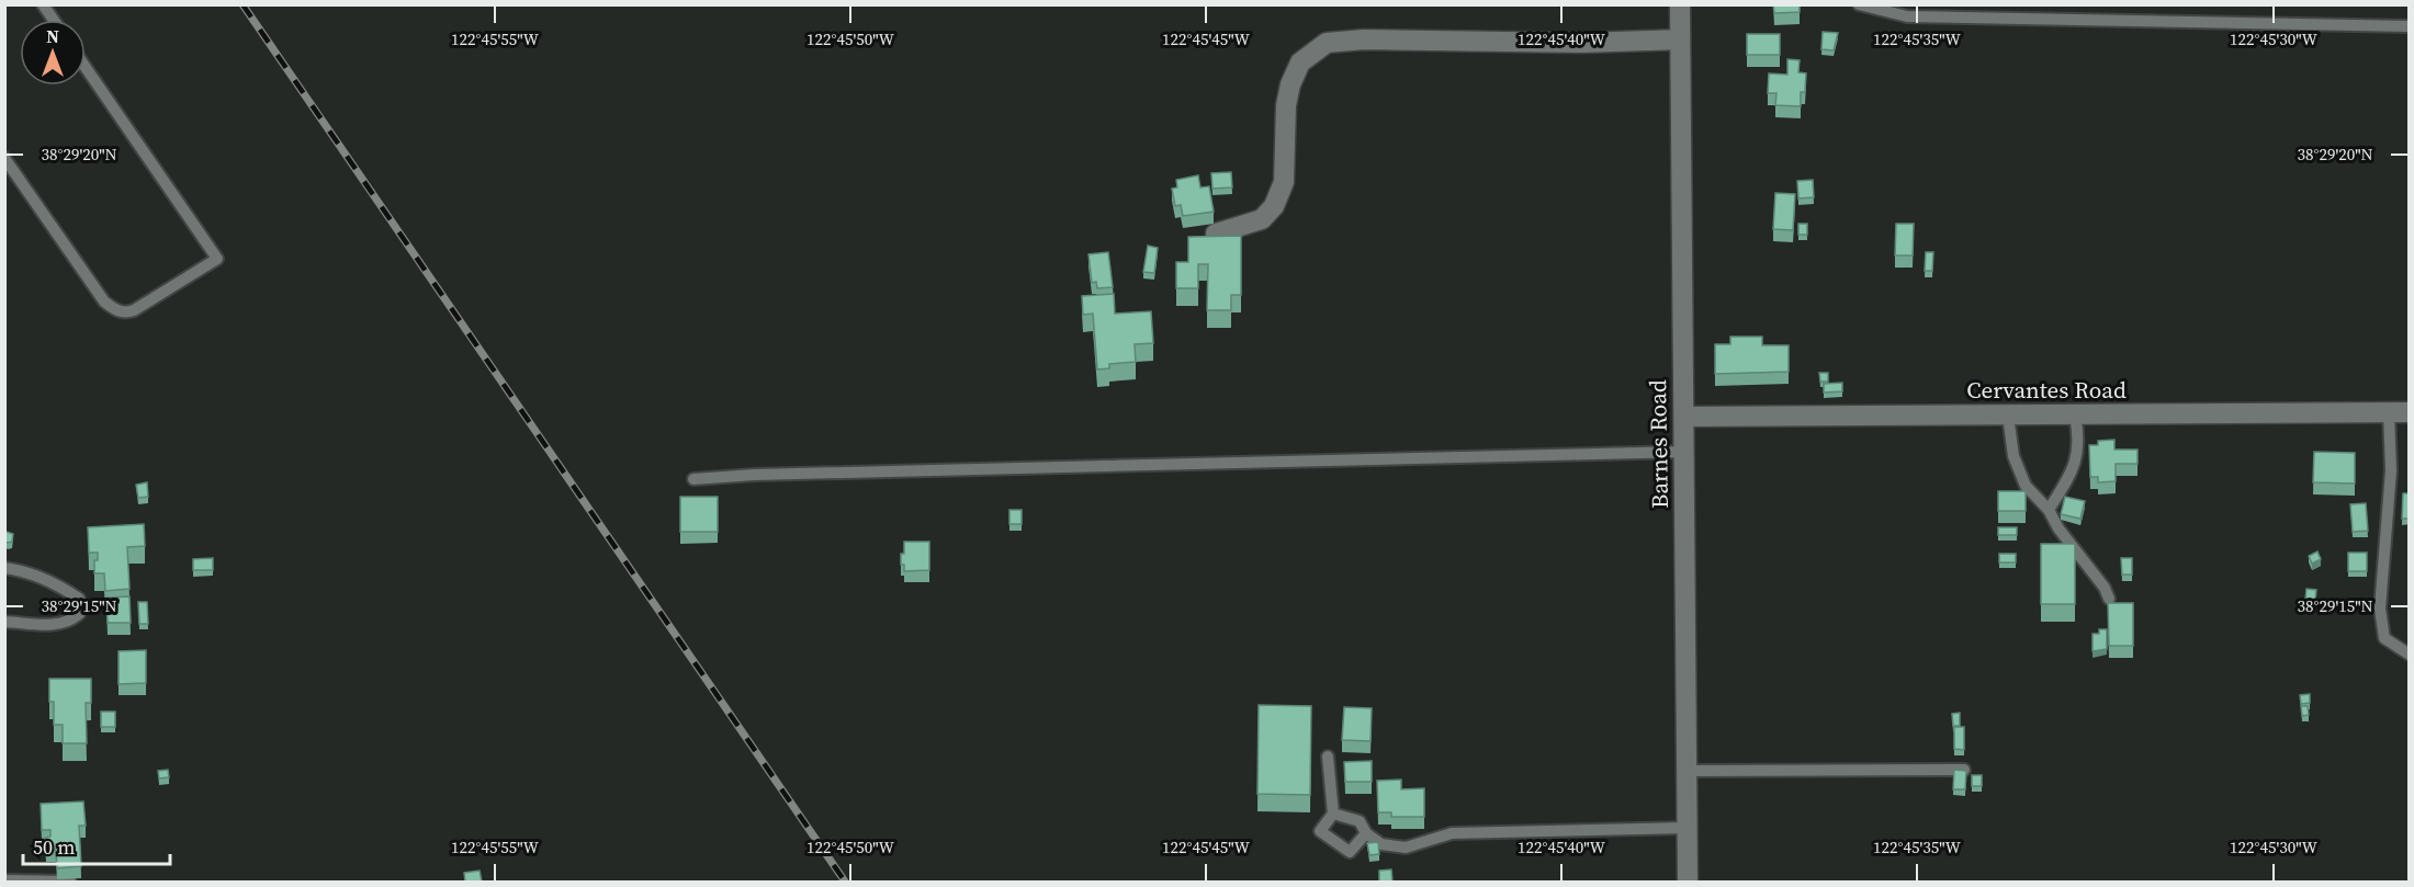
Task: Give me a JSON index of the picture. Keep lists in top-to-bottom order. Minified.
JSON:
{"streets":{"street":["Cervantes Road","Barnes Road"]},"crossings":[["Cervantes Road","Barnes Road"]],"scale_bar":"50 m","north":"top","coordinates":["122°45'55\"W","122°45'50\"W","122°45'45\"W","122°45'40\"W","122°45'35\"W","122°45'30\"W","38°29'20\"N","38°29'15\"N"]}
